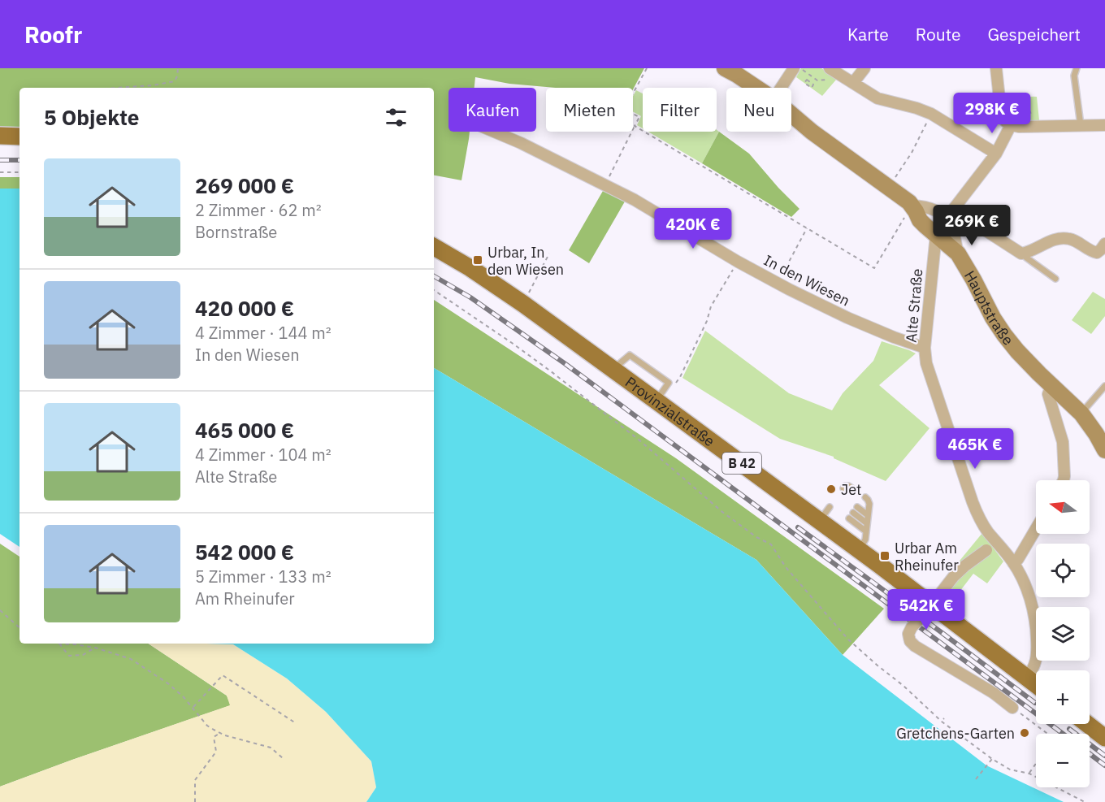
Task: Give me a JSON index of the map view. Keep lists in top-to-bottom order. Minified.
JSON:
{"streets":{"main road":["Provinzialstraße","B 42"],"street":["In den Wiesen","Alte Straße","Hauptstraße"]},"crossings":[["In den Wiesen","Alte Straße"],["Alte Straße","Hauptstraße"],["Alte Straße","Provinzialstraße"]],"places":{"transit":["Urbar, In den Wiesen","Urbar Am Rheinufer"],"other":["Jet","Gretchens-Garten"]},"north":"left","page":{"header":"Roofr","nav":["Karte","Route","Gespeichert"],"chip":["Kaufen","Mieten","Filter","Neu"],"heading":"5 Objekte","price":["298K €","269K €","420K €","465K €","542K €"],"list":[{"name":"269 000 €","note":"2 Zimmer · 62 m² · Bornstraße"},{"name":"420 000 €","note":"4 Zimmer · 144 m² · In den Wiesen"},{"name":"465 000 €","note":"4 Zimmer · 104 m² · Alte Straße"},{"name":"542 000 €","note":"5 Zimmer · 133 m² · Am Rheinufer"}],"map_buttons":["+","−"]}}
